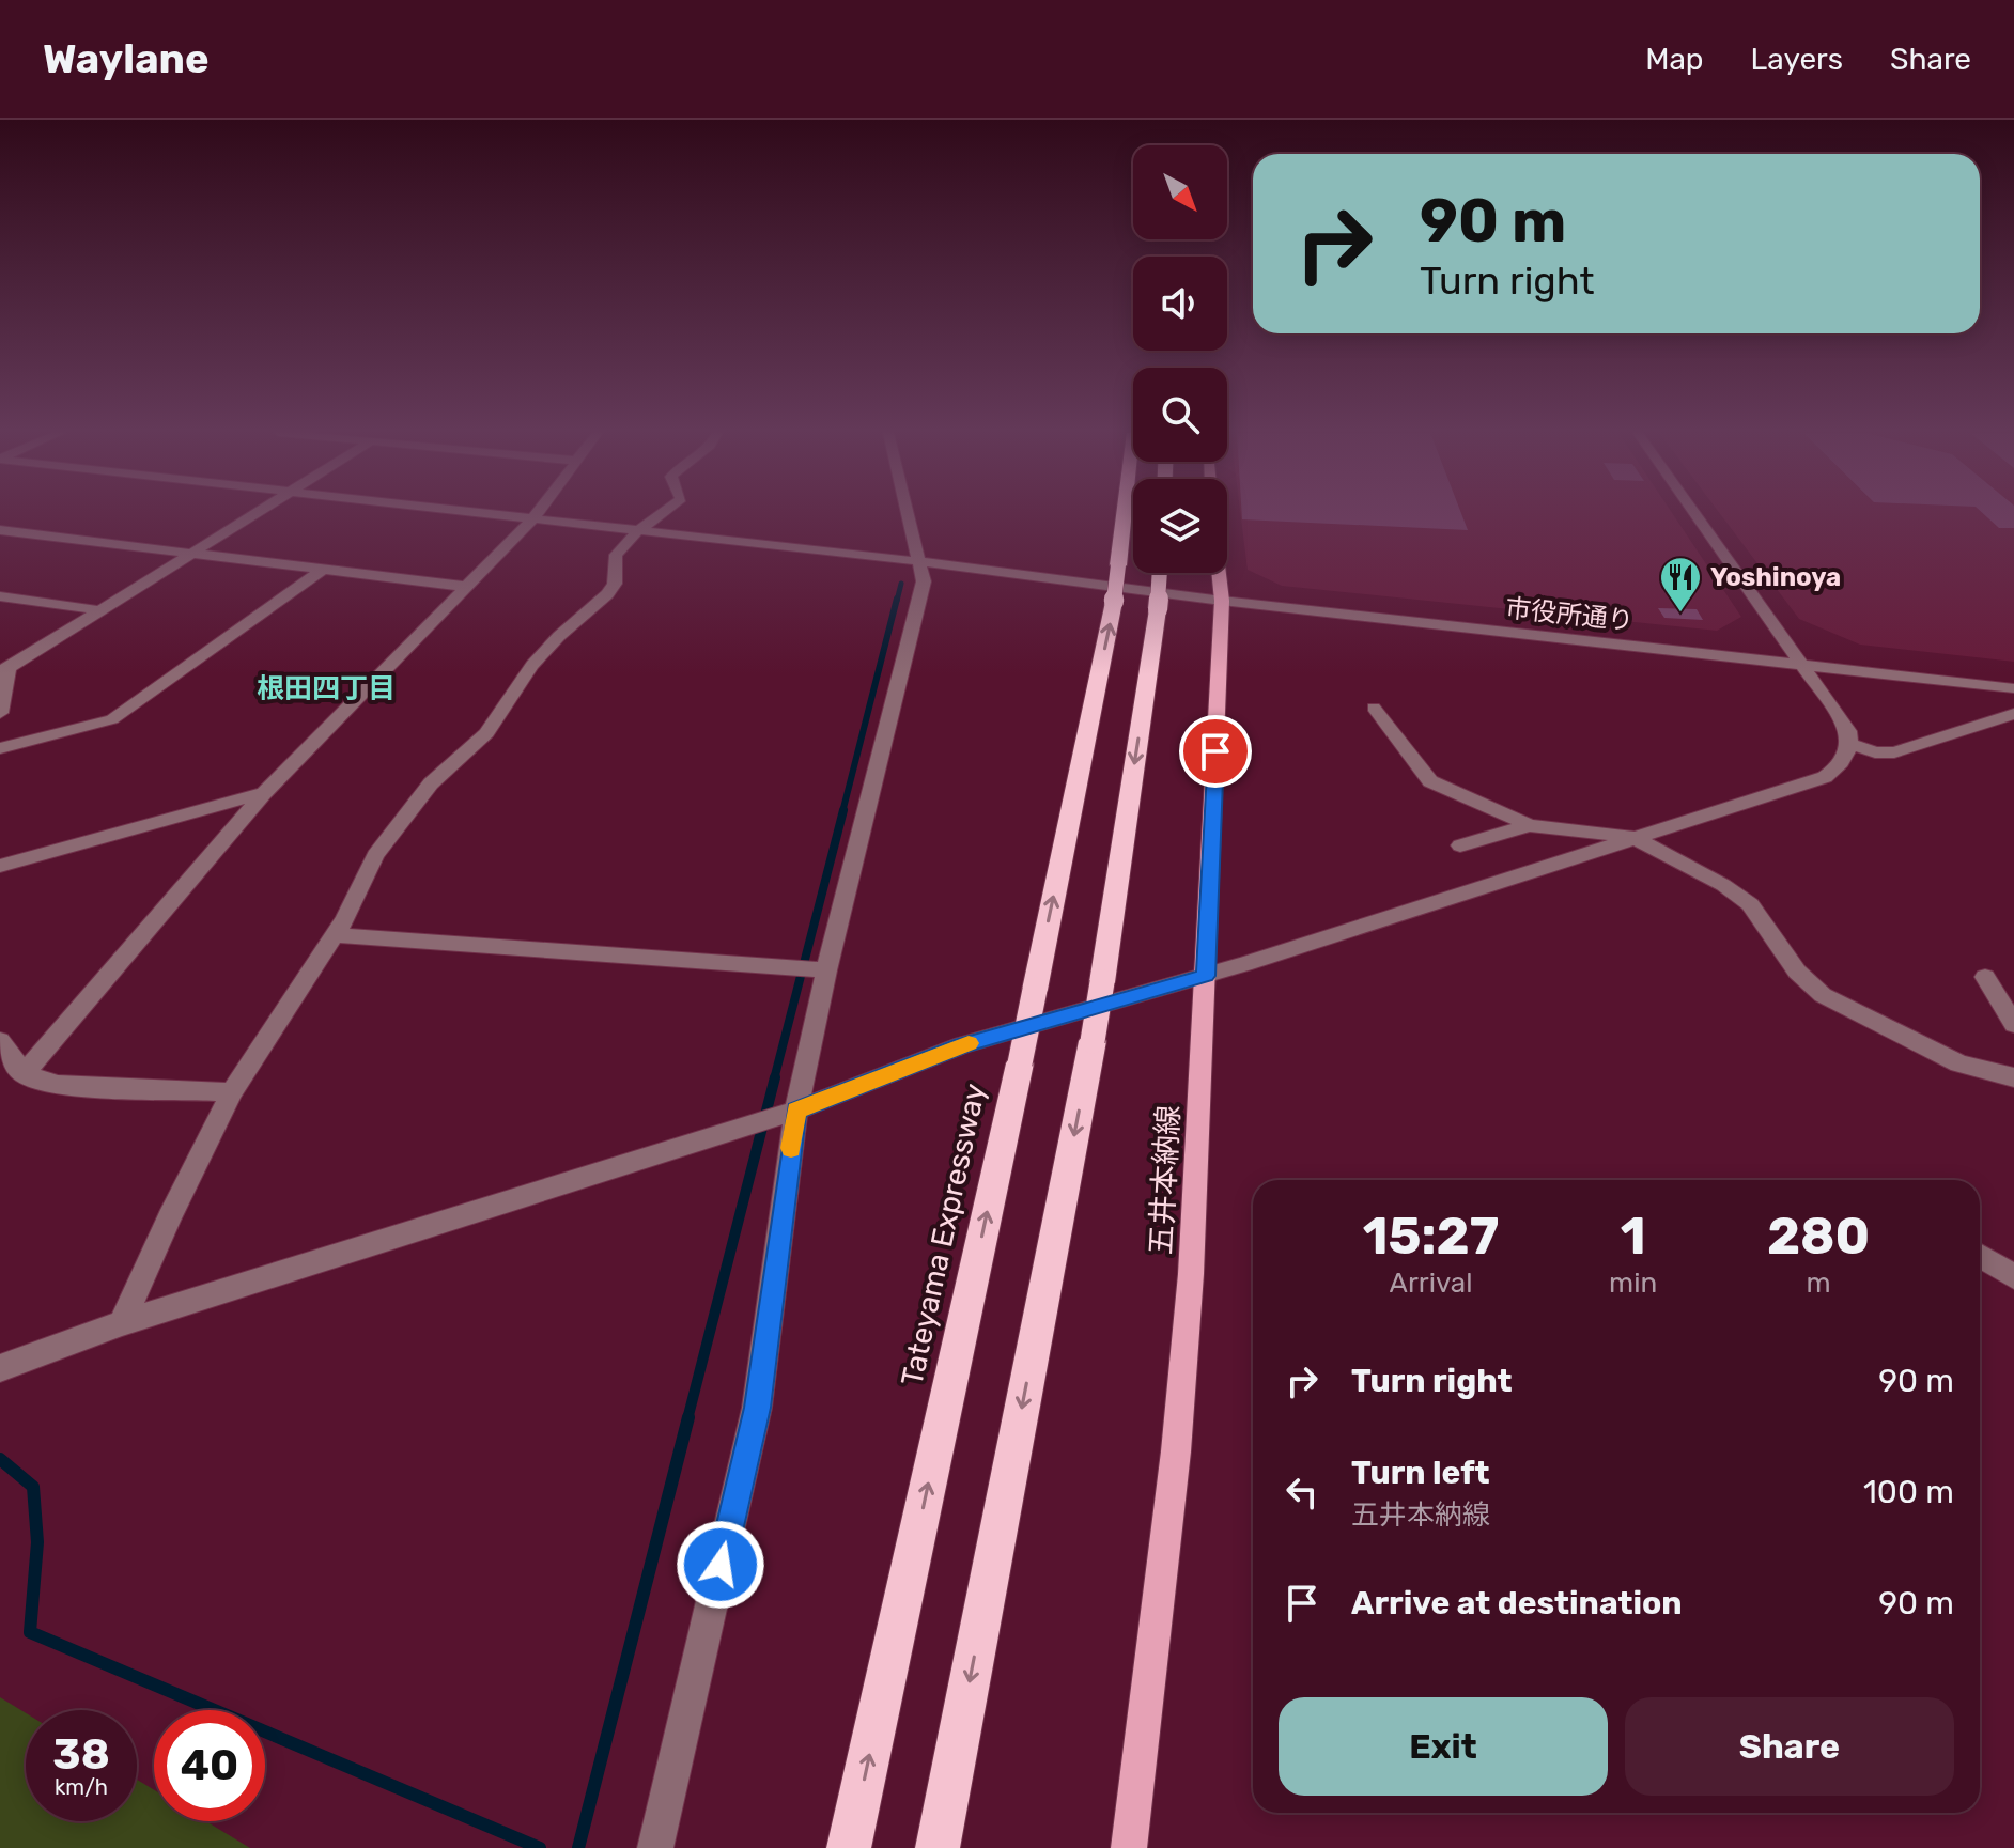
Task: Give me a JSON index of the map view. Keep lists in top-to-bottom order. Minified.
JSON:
{"streets":{"highway":["Tateyama Expressway"],"main road":["五井本納線"],"street":["市役所通り"]},"crossings":[["市役所通り","五井本納線"]],"districts":["根田四丁目"],"places":{"restaurant":["Yoshinoya"]},"north":"bottom right","page":{"header":"Waylane","nav":["Map","Layers","Share"],"turn":["90 m","Turn right"],"eta":["15:27","Arrival","1","min","280","m"],"list":[{"name":"Turn right","value":"90 m"},{"name":"Turn left","note":"五井本納線","value":"100 m"},{"name":"Arrive at destination","value":"90 m"}],"buttons":["Exit","Share"],"speed":"38 km/h","limit":"40"}}
